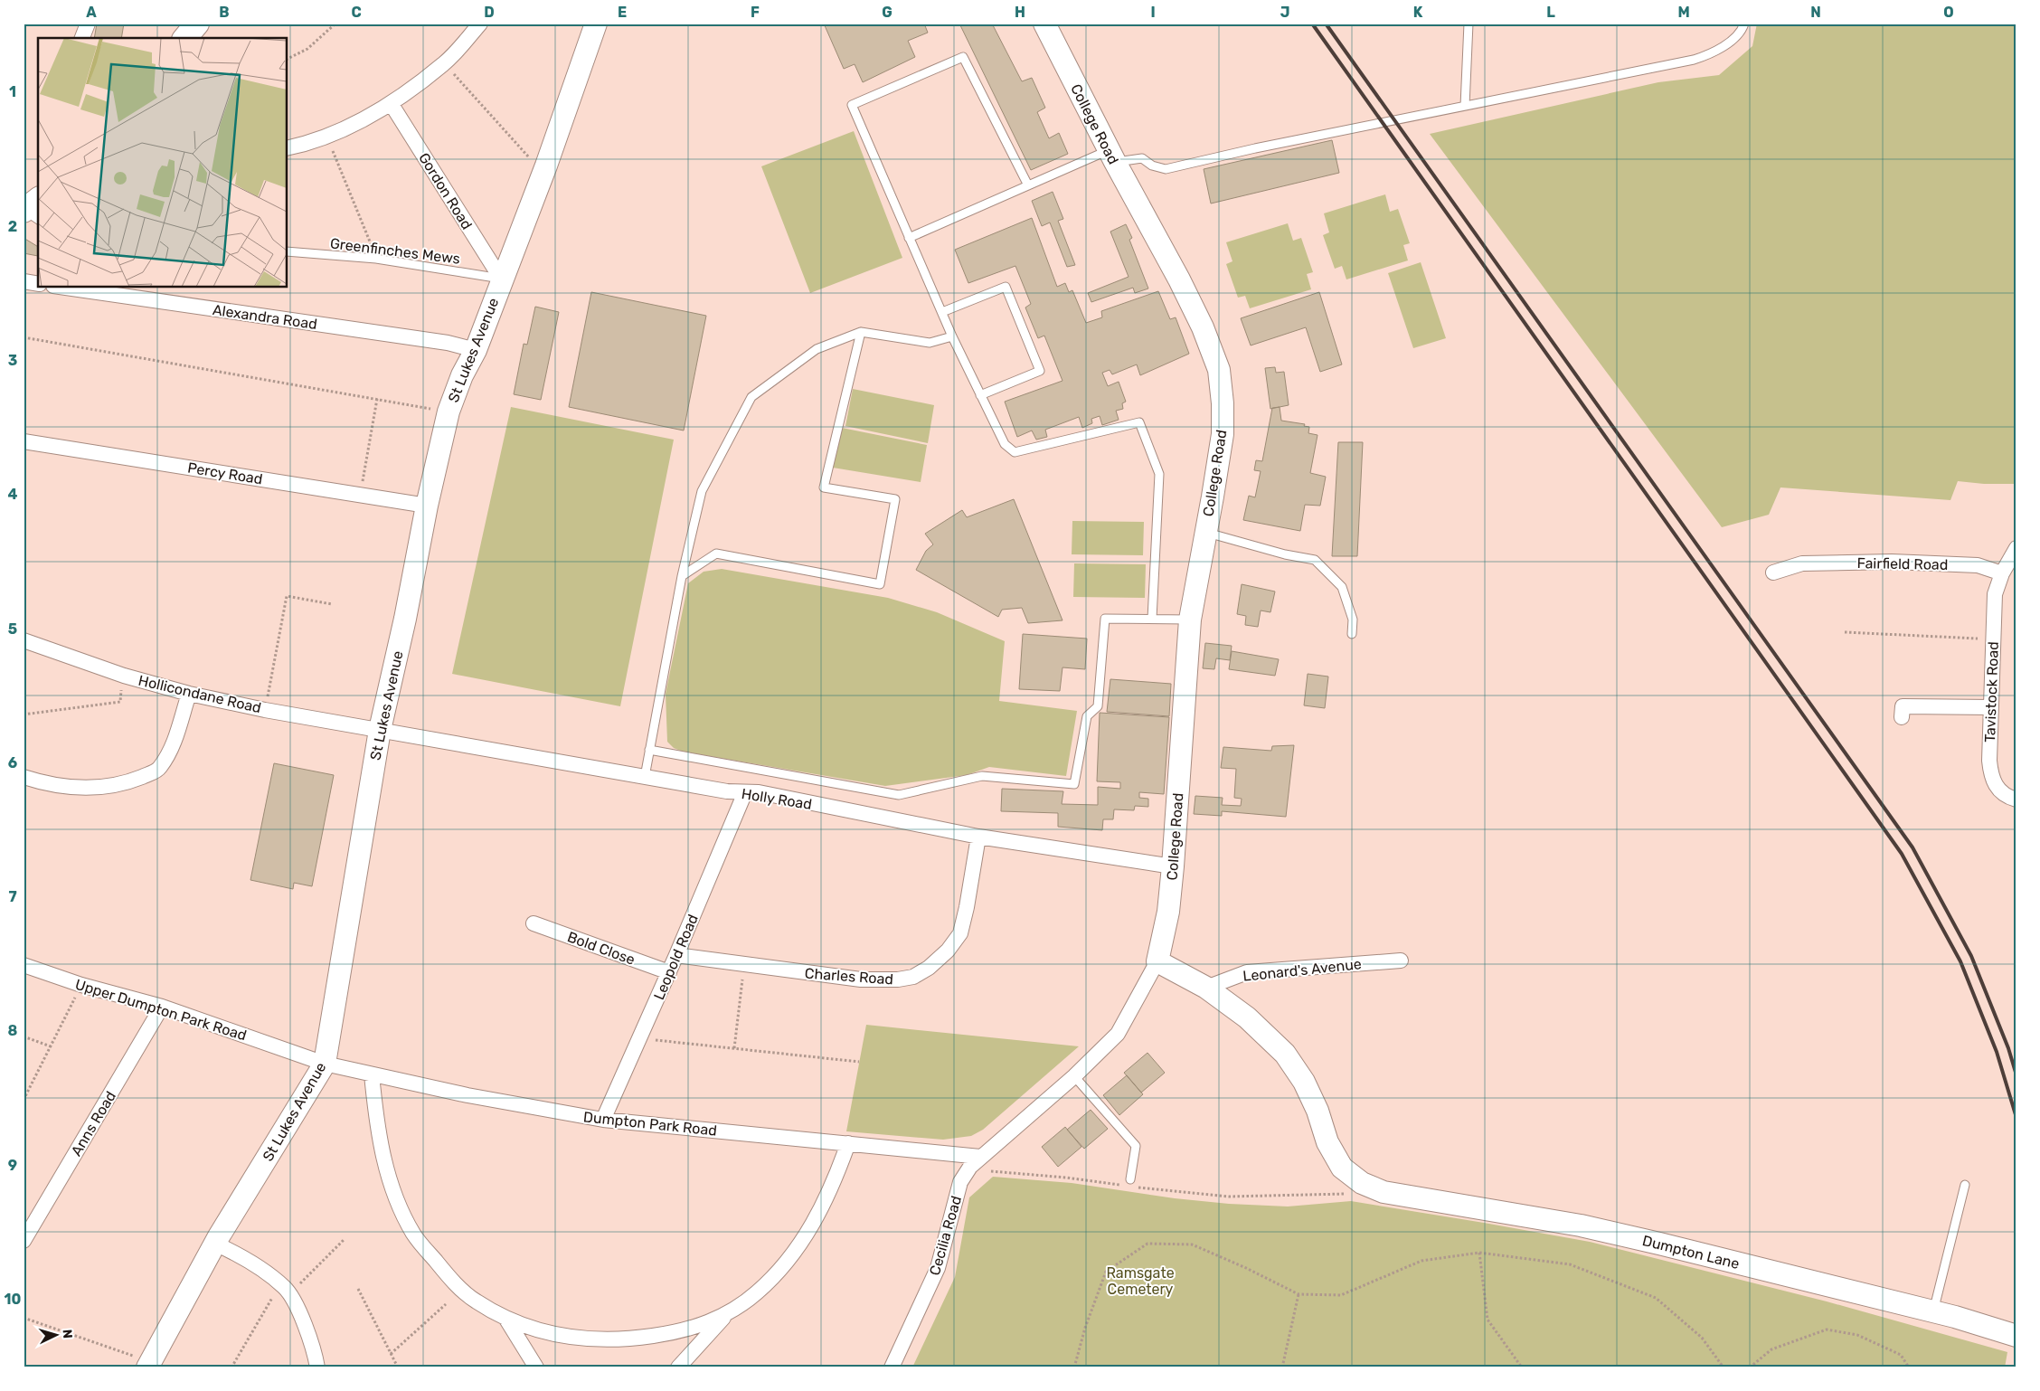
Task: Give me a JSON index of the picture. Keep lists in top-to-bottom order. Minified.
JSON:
{"streets":{"street":["College Road","Gordon Road","Alexandra Road","St Lukes Avenue","Percy Road","Fairfield Road","Tavistock Road","Hollicondane Road","Holly Road","Bold Close","Leopold Road","Leonard's Avenue","Charles Road","Upper Dumpton Park Road","Anns Road","Dumpton Park Road","Cecilia Road","Dumpton Lane"],"lane":["Greenfinches Mews"]},"crossings":[["College Road","Holly Road"],["College Road","Dumpton Park Road"],["College Road","Cecilia Road"],["Gordon Road","Greenfinches Mews"],["Gordon Road","St Lukes Avenue"],["Greenfinches Mews","St Lukes Avenue"],["Alexandra Road","St Lukes Avenue"],["St Lukes Avenue","Percy Road"],["St Lukes Avenue","Hollicondane Road"],["St Lukes Avenue","Holly Road"],["St Lukes Avenue","Upper Dumpton Park Road"],["St Lukes Avenue","Dumpton Park Road"],["Fairfield Road","Tavistock Road"],["Hollicondane Road","Holly Road"],["Holly Road","Leopold Road"],["Holly Road","Charles Road"],["Bold Close","Leopold Road"],["Leopold Road","Charles Road"],["Leopold Road","Dumpton Park Road"],["Upper Dumpton Park Road","Anns Road"],["Upper Dumpton Park Road","Dumpton Park Road"],["Dumpton Park Road","Cecilia Road"]],"parks":["Ramsgate Cemetery"],"north":"right","grid":{"columns":["A","B","C","D","E","F","G","H","I","J","K","L","M","N","O"],"rows":["1","2","3","4","5","6","7","8","9","10"]}}
